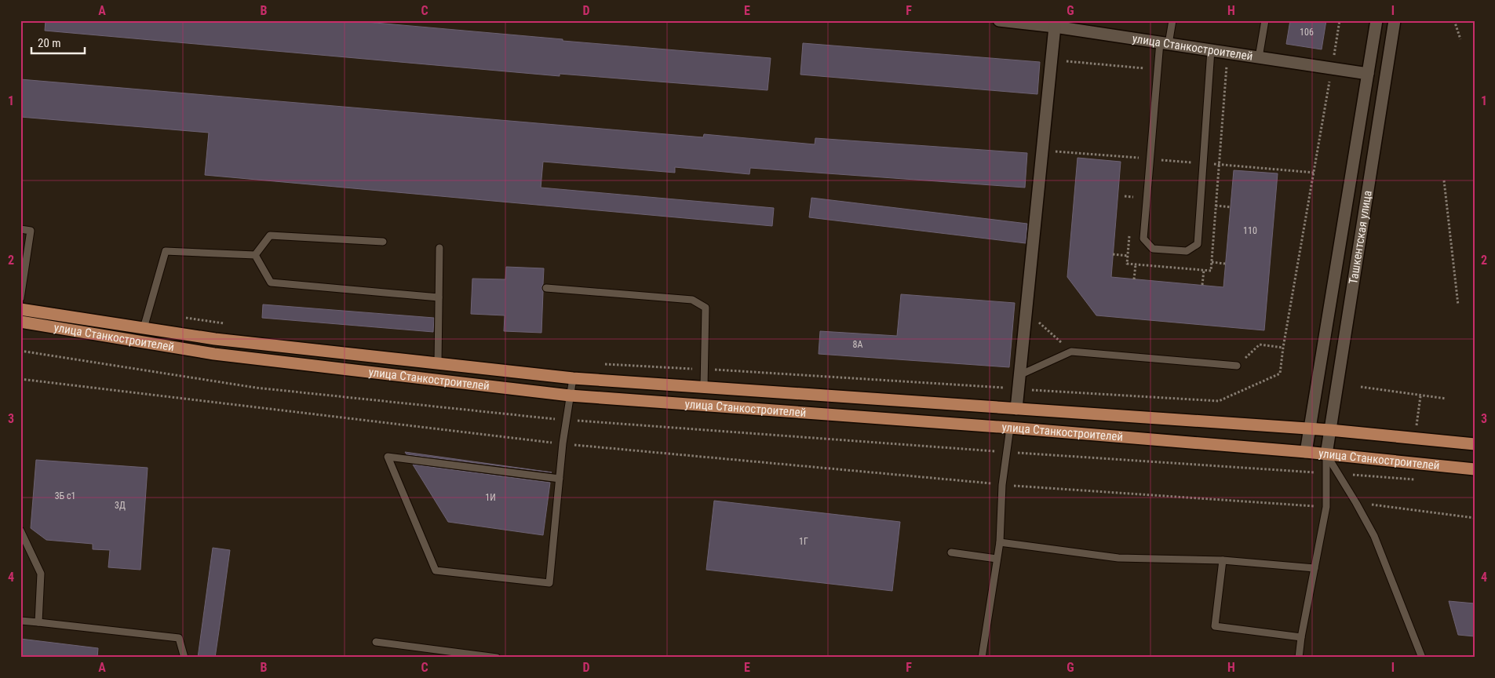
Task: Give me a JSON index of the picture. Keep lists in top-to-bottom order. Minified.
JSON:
{"streets":{"main road":["улица Станкостроителей","Ташкентская улица"]},"crossings":[["улица Станкостроителей","Ташкентская улица"]],"house_numbers":["106","110","8А","3Б с1","1И","3Д","1Г"],"scale_bar":"20 m","grid":{"columns":["A","B","C","D","E","F","G","H","I"],"rows":["1","2","3","4"]}}
